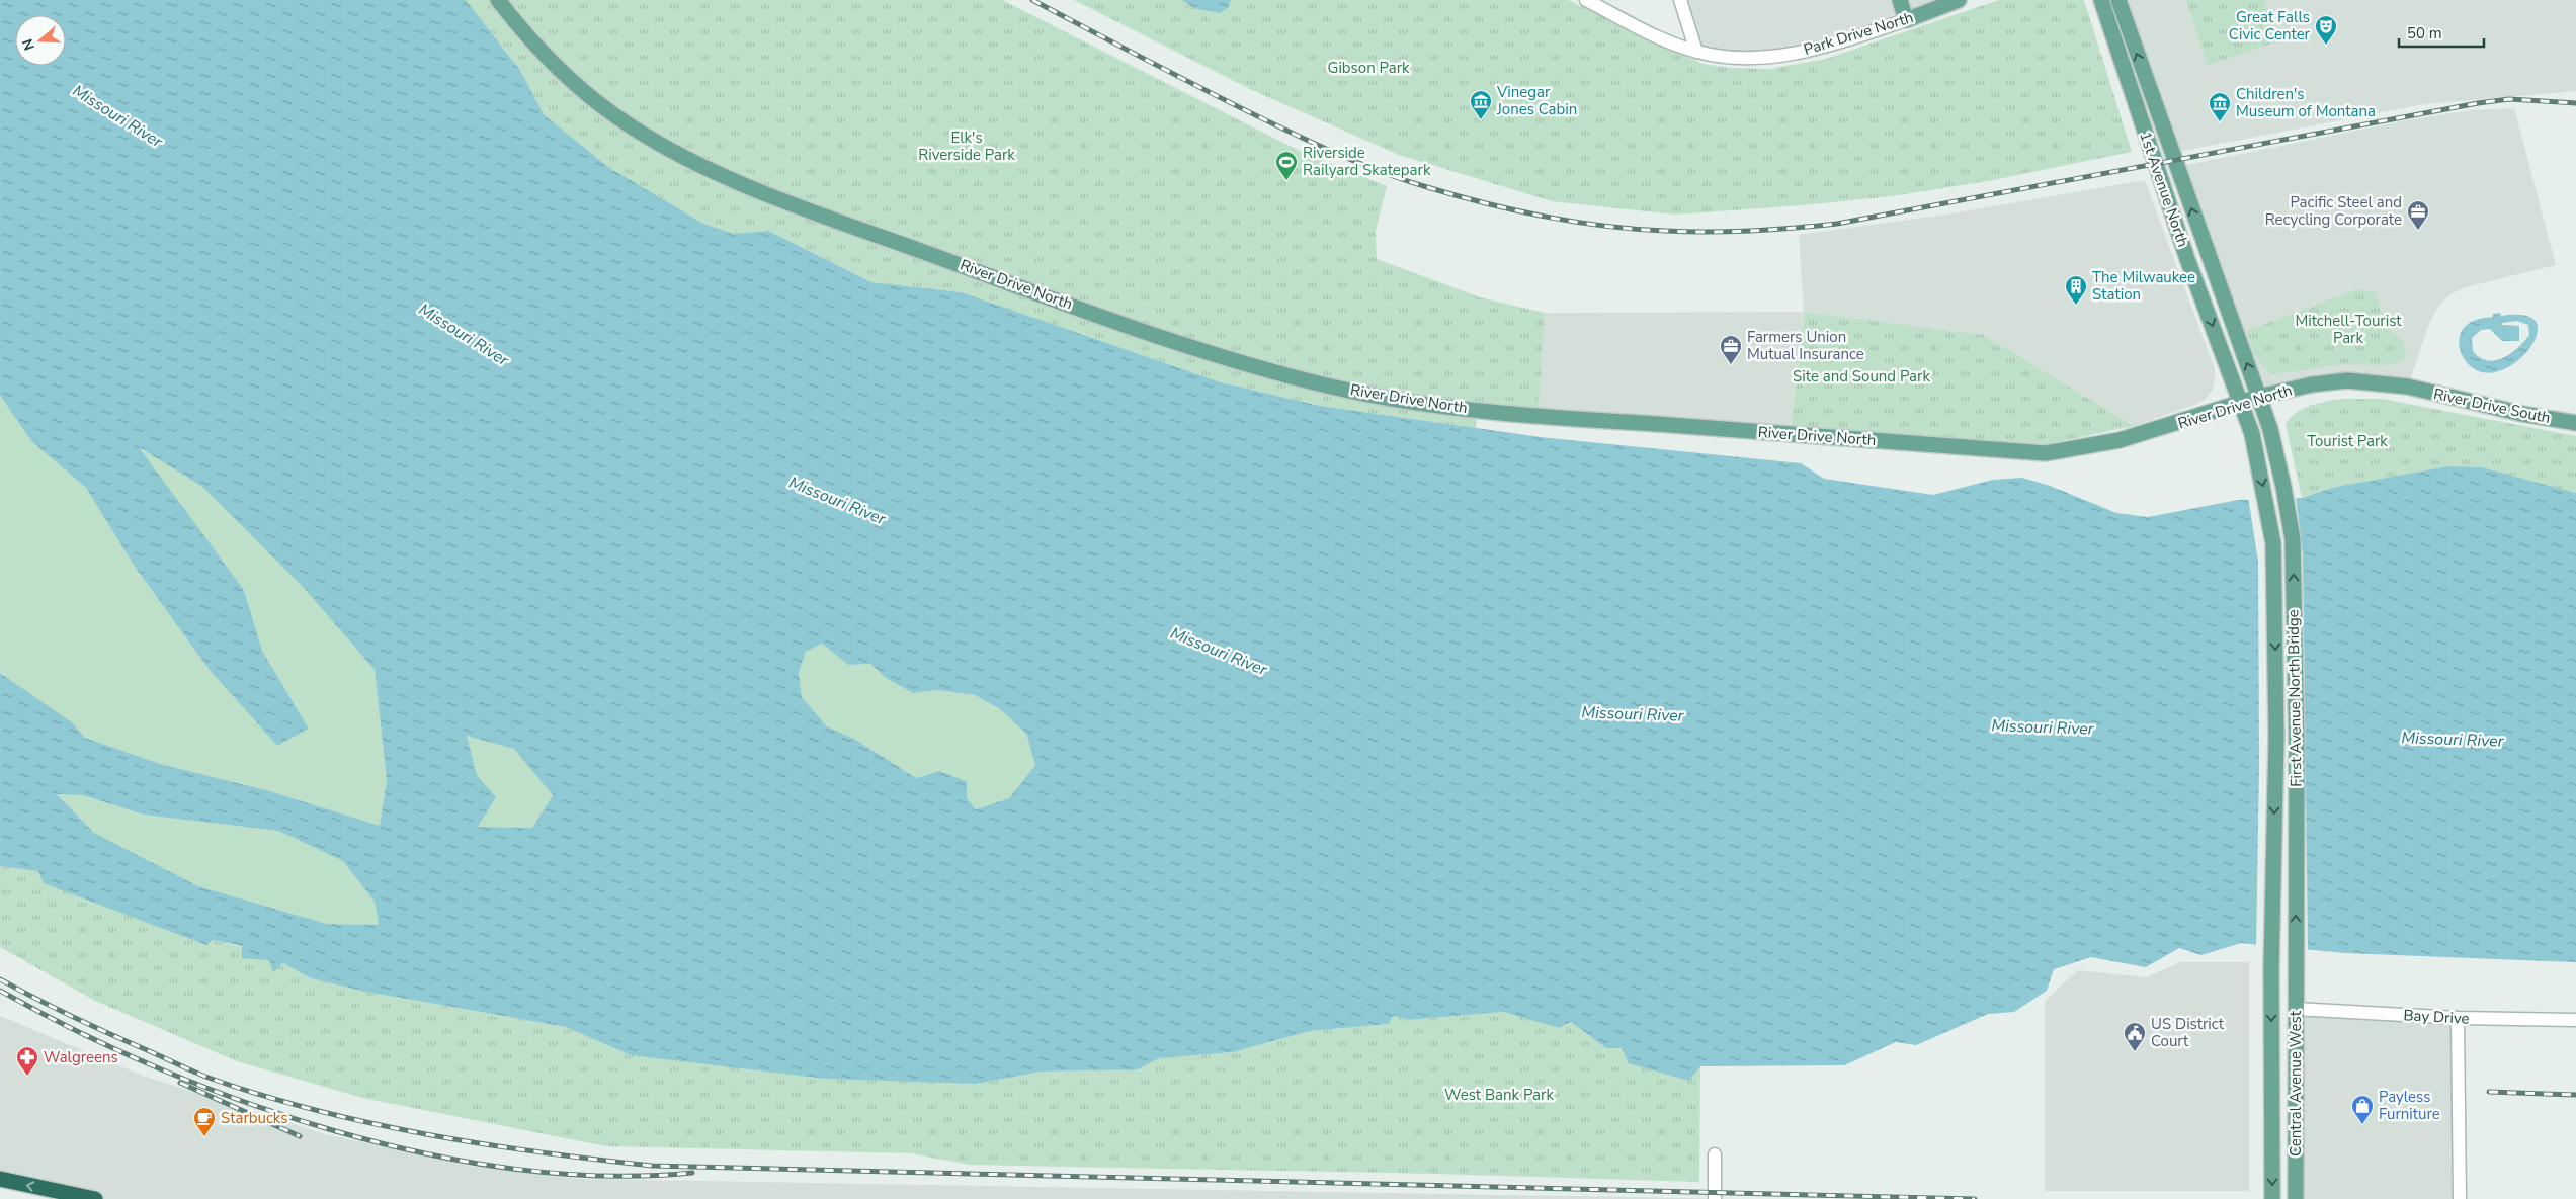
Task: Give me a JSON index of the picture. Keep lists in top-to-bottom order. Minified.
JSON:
{"streets":{"main road":["Park Drive North","1st Avenue North","River Drive North","River Drive South","First Avenue North Bridge","Central Avenue West"],"street":["Bay Drive"]},"crossings":[["1st Avenue North","River Drive North"],["1st Avenue North","First Avenue North Bridge"],["River Drive North","River Drive South"],["First Avenue North Bridge","Central Avenue West"],["Bay Drive","Central Avenue West"]],"water":["Missouri River"],"parks":["Gibson Park","Elk's Riverside Park","Mitchell-Tourist Park","Site and Sound Park","Tourist Park","West Bank Park"],"places":{"theatre":["Great Falls Civic Center"],"museum":["Vinegar Jones Cabin","Children's Museum of Montana"],"sports":["Riverside Railyard Skatepark"],"office":["Pacific Steel and Recycling Corporate","Farmers Union Mutual Insurance"],"building":["The Milwaukee Station"],"public building":["US District Court"],"pharmacy":["Walgreens"],"shop":["Payless Furniture"],"cafe":["Starbucks"]},"scale_bar":"50 m","north":"left"}
